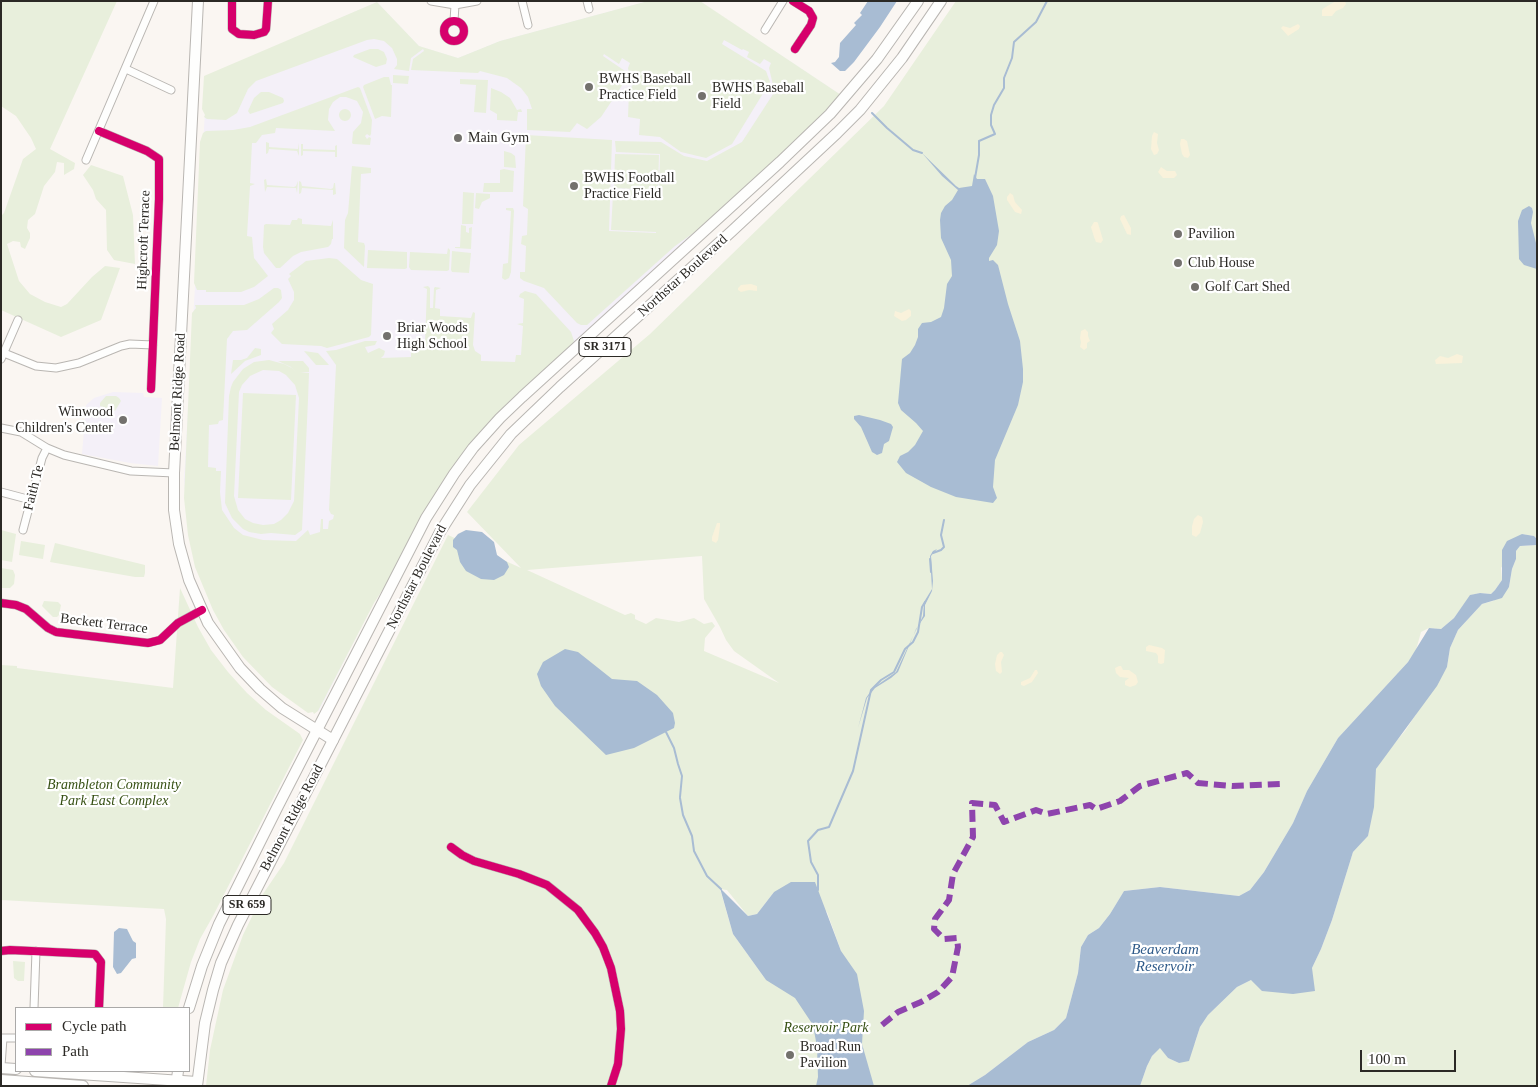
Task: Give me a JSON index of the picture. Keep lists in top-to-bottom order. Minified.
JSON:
{"streets":{"main road":["Northstar Boulevard","SR 3171","Belmont Ridge Road","SR 659"],"street":["Highcroft Terrace","Faith Te","Beckett Terrace"]},"crossings":[["Northstar Boulevard","Belmont Ridge Road"],["Belmont Ridge Road","Beckett Terrace"]],"water":["Beaverdam Reservoir"],"parks":["Brambleton Community Park East Complex","Reservoir Park"],"places":["BWHS Baseball Practice Field","BWHS Baseball Field","Main Gym","BWHS Football Practice Field","Pavilion","Club House","Golf Cart Shed","Briar Woods High School","Winwood Children's Center","Broad Run Pavilion"],"legend":["Cycle path","Path"],"scale_bar":"100 m"}
